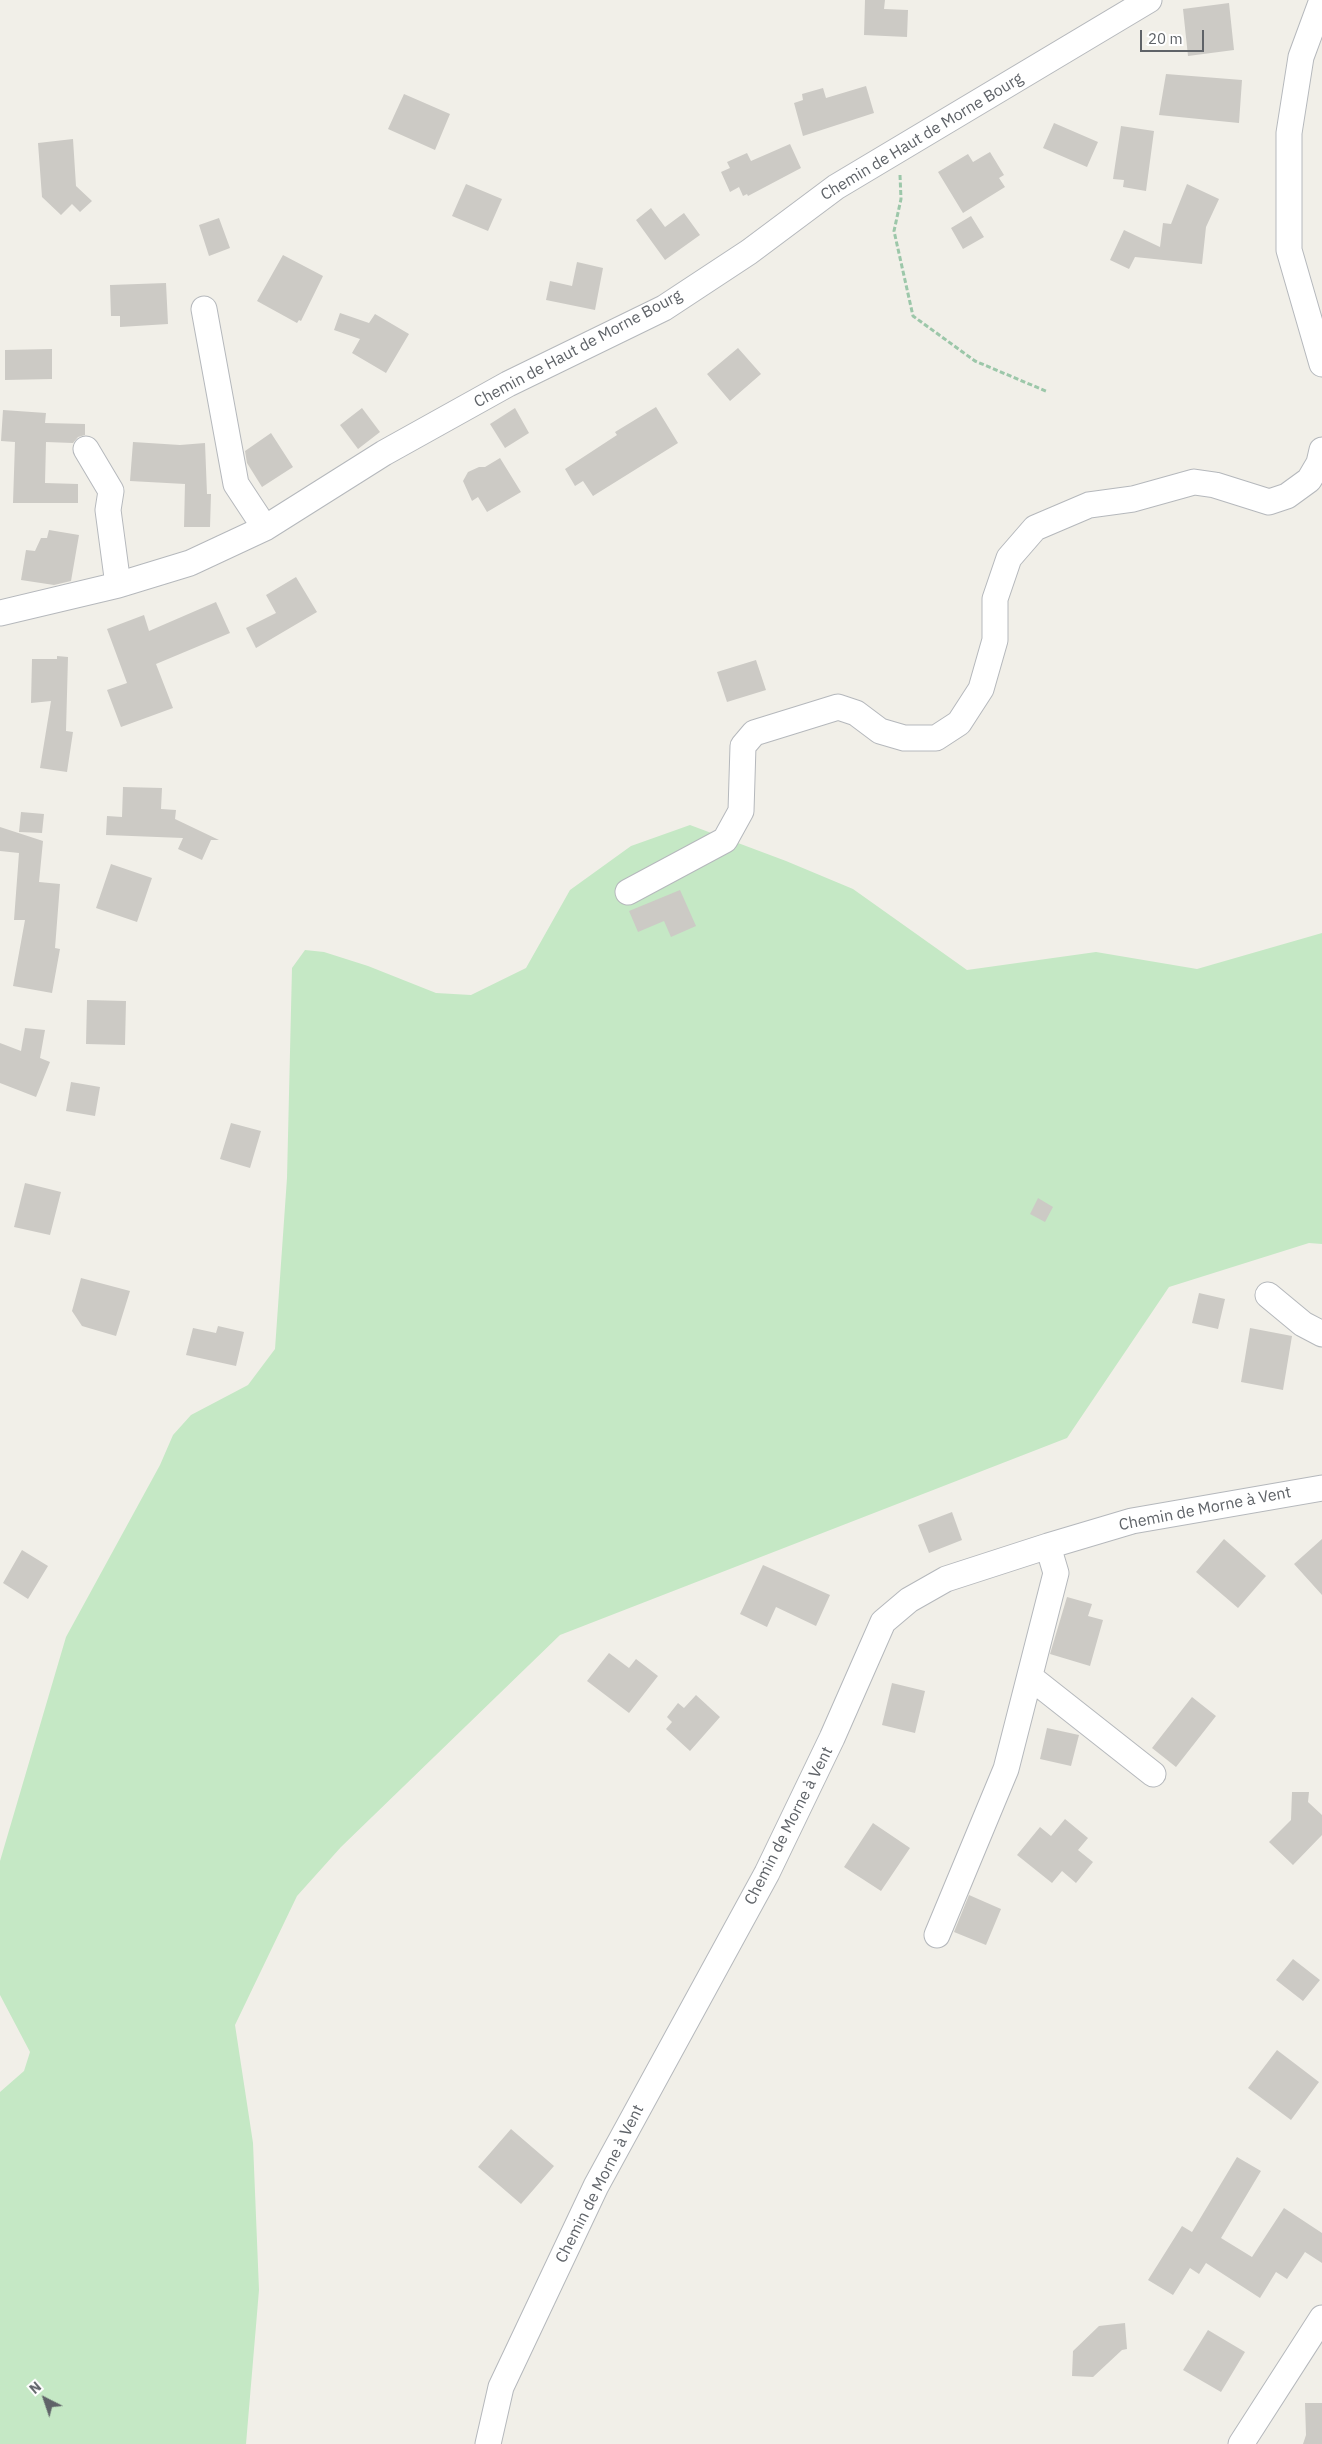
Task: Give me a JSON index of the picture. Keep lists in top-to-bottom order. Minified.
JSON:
{"streets":{"street":["Chemin de Haut de Morne Bourg","Chemin de Morne à Vent"]},"scale_bar":"20 m","north":"top left"}
